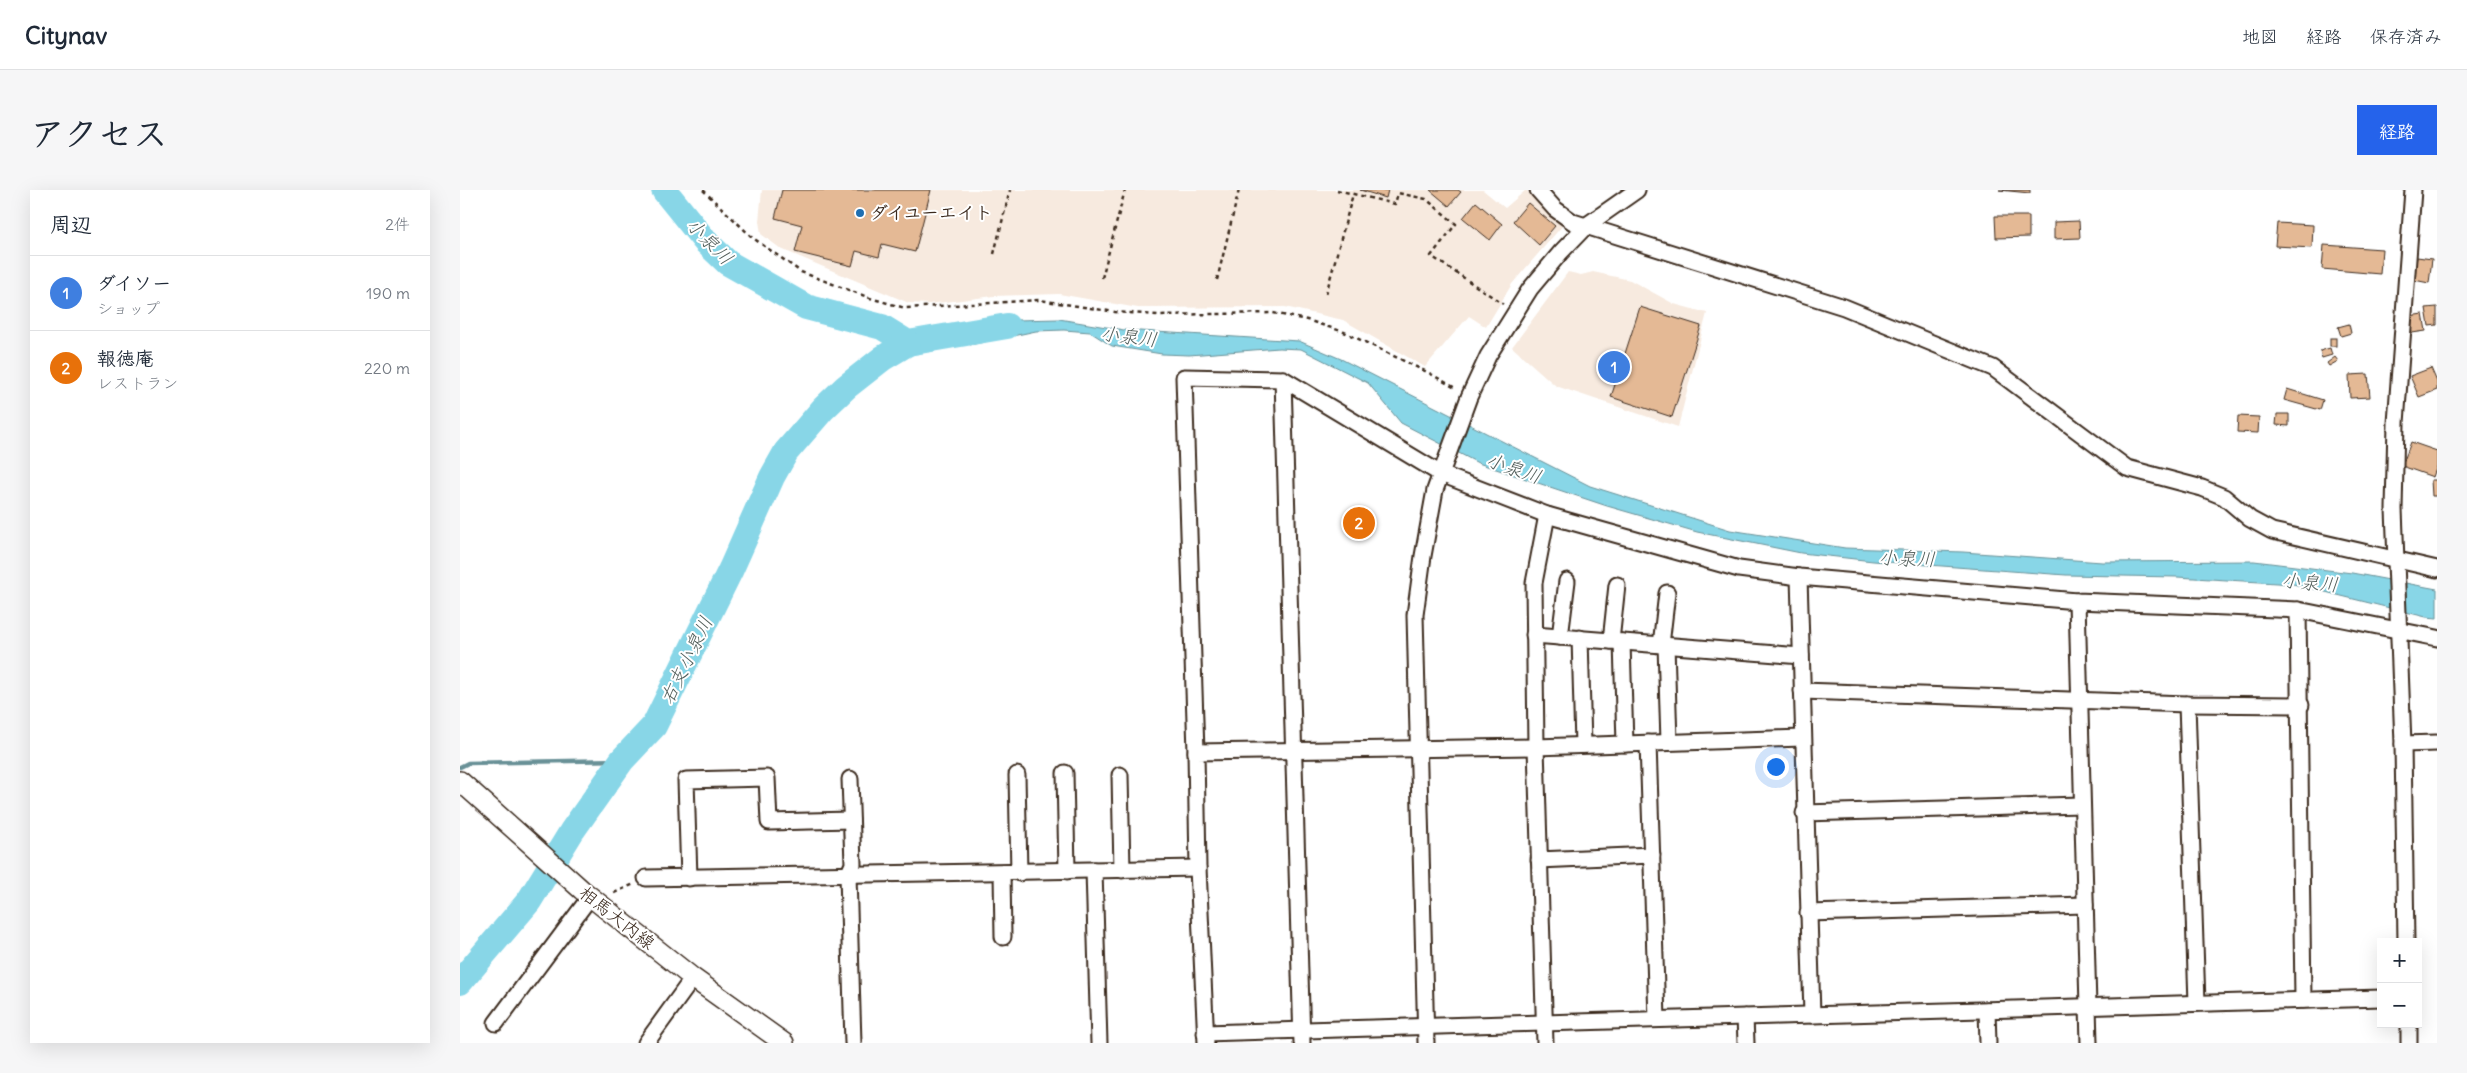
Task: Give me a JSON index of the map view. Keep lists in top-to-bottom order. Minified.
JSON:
{"streets":{"main road":["相馬大内線"]},"water":["小泉川","右支小泉川"],"places":["ダイユーエイト"],"page":{"header":"Citynav","nav":["地図","経路","保存済み"],"title":"アクセス","buttons":"経路","heading":["周辺","2件"],"list":[{"mark":"1","name":"ダイソー","note":"ショップ","value":"190 m"},{"mark":"2","name":"報徳庵","note":"レストラン","value":"220 m"}],"pins":["1","2"],"map_buttons":["+","−"]}}
